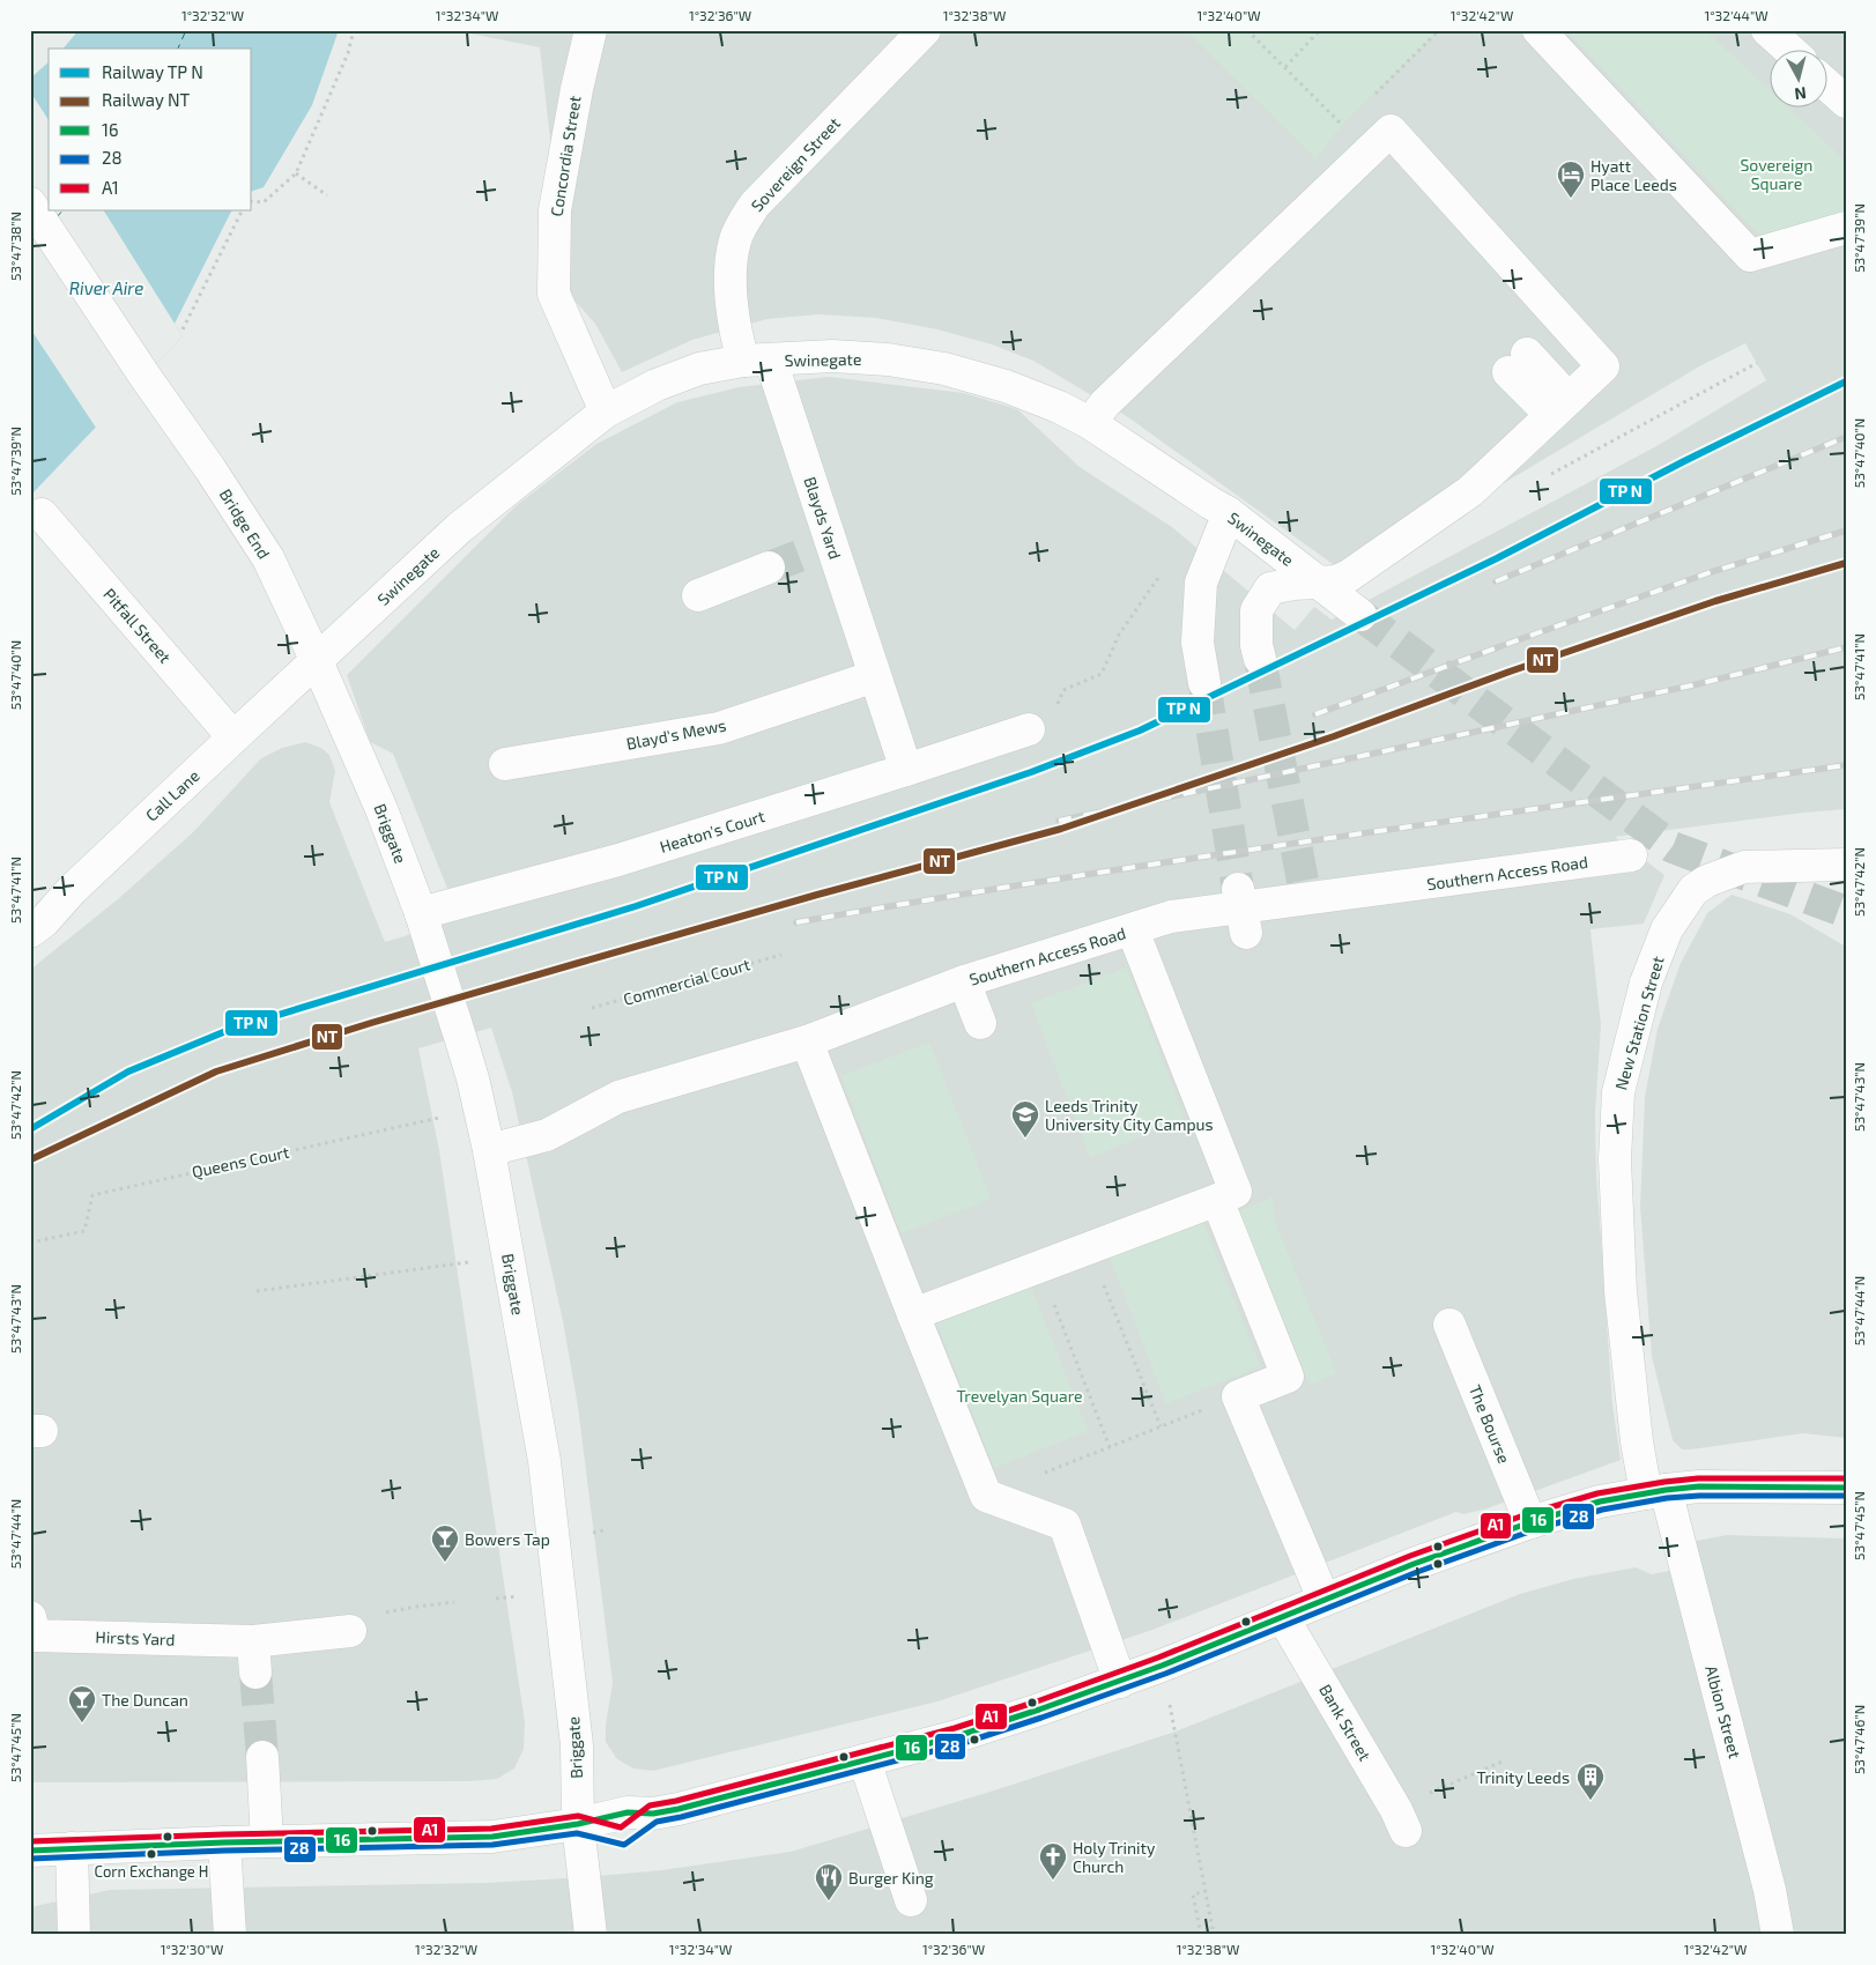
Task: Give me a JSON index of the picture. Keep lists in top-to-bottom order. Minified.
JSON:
{"streets":{"street":["Concordia Street","Sovereign Street","Swinegate","Blayds Yard","Bridge End","Pitfall Street","Blayd's Mews","Call Lane","Heaton's Court","Briggate","Southern Access Road","New Station Street","The Bourse","Hirsts Yard","Albion Street","Bank Street"],"path":["Commercial Court","Queens Court"]},"crossings":[["Concordia Street","Swinegate"],["Sovereign Street","Swinegate"],["Sovereign Street","Blayds Yard"],["Swinegate","Blayds Yard"],["Swinegate","Bridge End"],["Swinegate","Call Lane"],["Swinegate","Briggate"],["Blayds Yard","Blayd's Mews"],["Bridge End","Call Lane"],["Bridge End","Briggate"],["Pitfall Street","Call Lane"],["Call Lane","Briggate"],["Heaton's Court","Briggate"],["Briggate","Southern Access Road"],["Briggate","Queens Court"],["New Station Street","Albion Street"]],"water":["River Aire"],"parks":["Sovereign Square","Trevelyan Square"],"places":{"hotel":["Hyatt Place Leeds"],"school or university":["Leeds Trinity University City Campus"],"bar":["Bowers Tap","The Duncan"],"building":["Trinity Leeds"],"other":["Corn Exchange H"],"church":["Holy Trinity Church"],"restaurant":["Burger King"]},"lines":["rail line NT","transit line A1","transit line 16","transit line 28"],"legend":["Railway TP N","Railway NT","16","28","A1"],"north":"bottom","coordinates":["1°32'32\"W","1°32'34\"W","1°32'36\"W","1°32'38\"W","1°32'40\"W","1°32'42\"W","1°32'44\"W","53°47'39\"N","53°47'38\"N","53°47'40\"N","53°47'41\"N","53°47'42\"N","53°47'43\"N","53°47'44\"N","53°47'45\"N","53°47'46\"N","1°32'30\"W"]}
